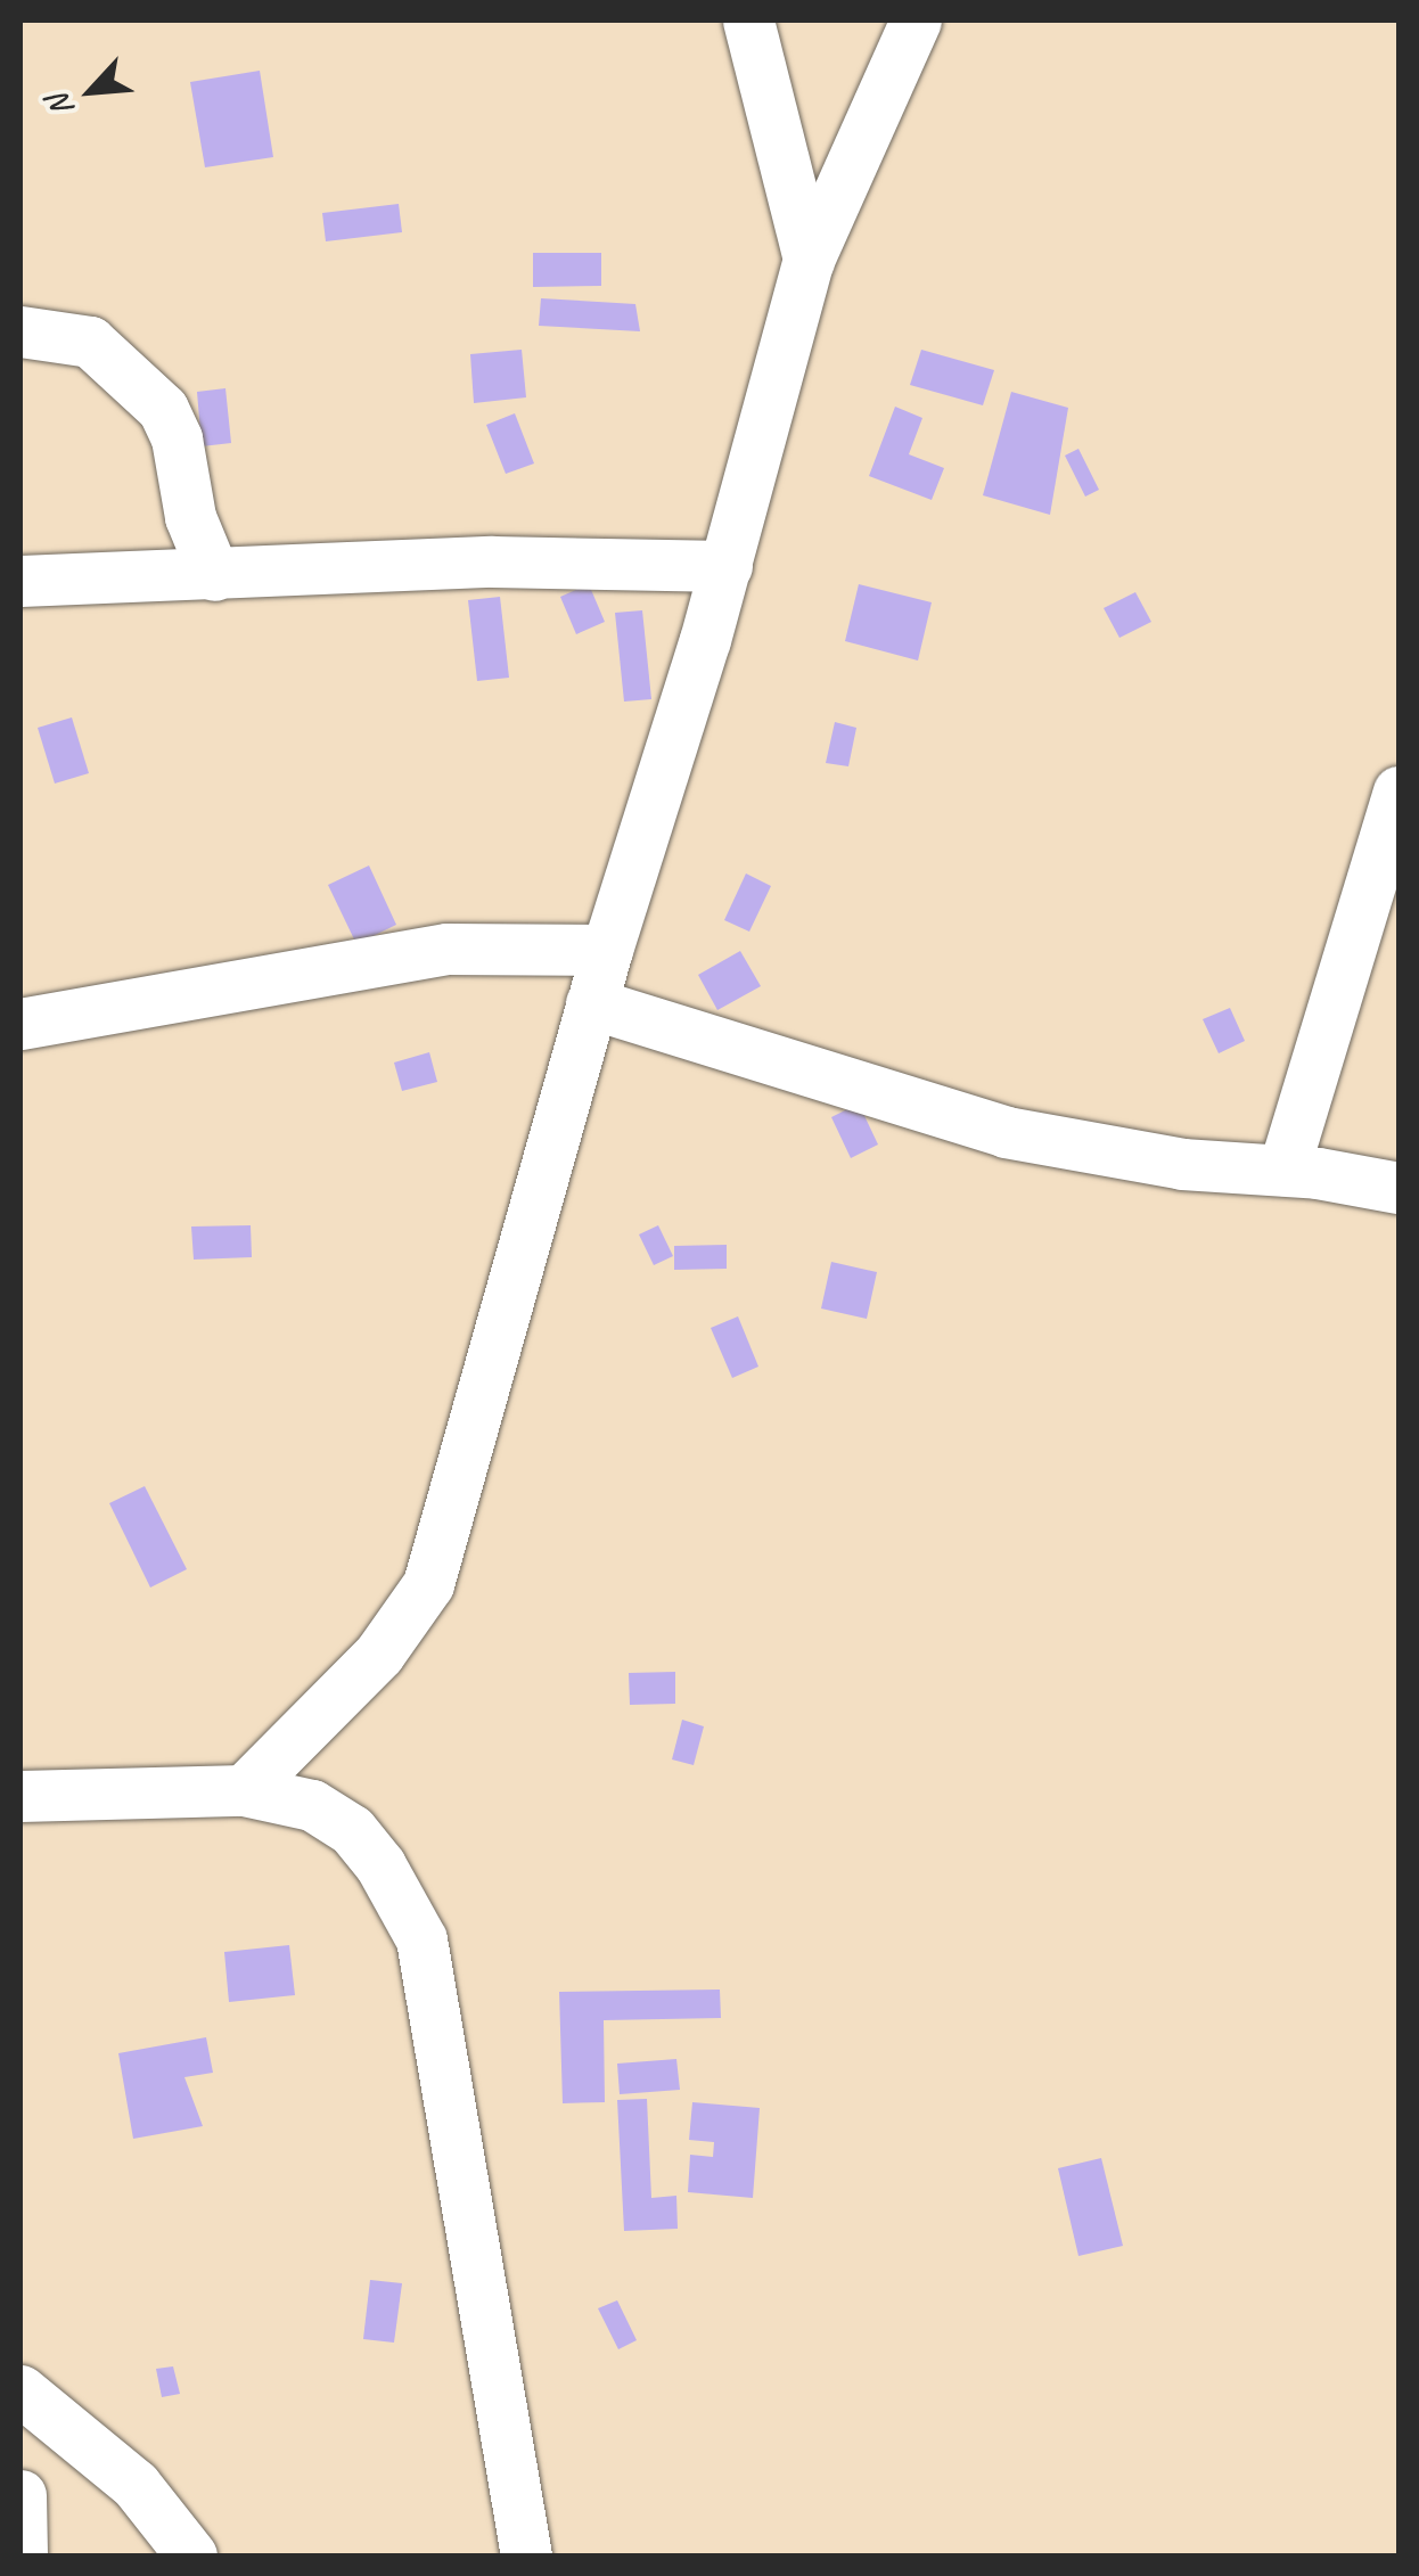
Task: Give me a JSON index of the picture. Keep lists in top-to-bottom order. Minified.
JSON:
{"north":"bottom left"}
